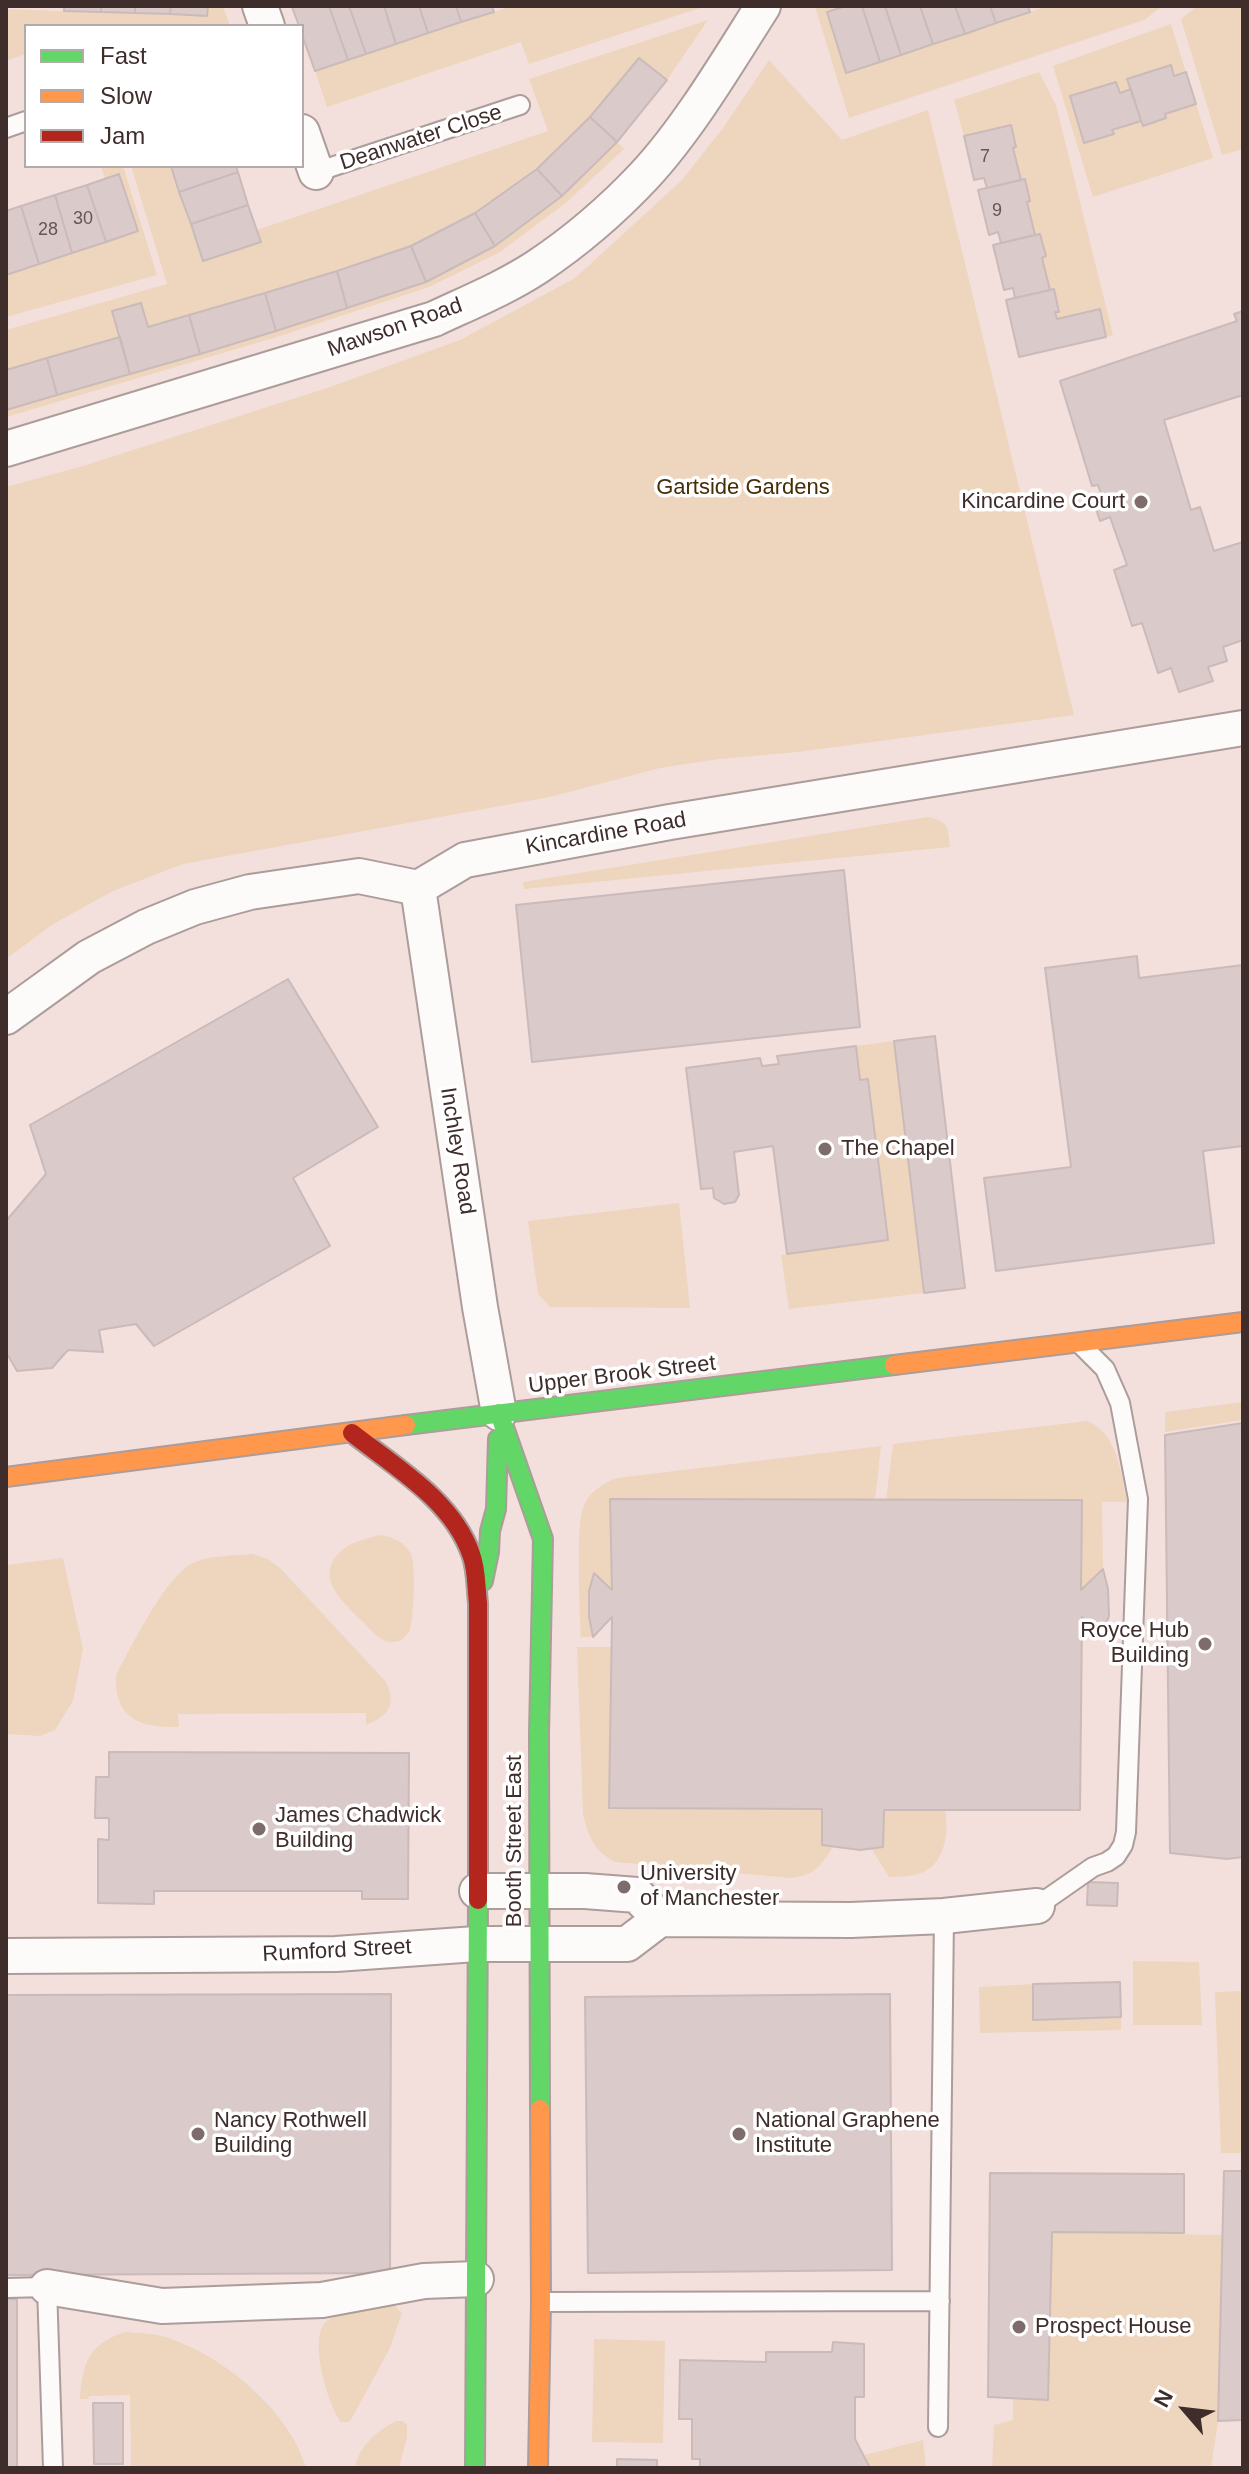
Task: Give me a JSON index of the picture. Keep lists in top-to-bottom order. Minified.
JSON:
{"streets":{"main road":["Upper Brook Street","Booth Street East"],"street":["Deanwater Close","Mawson Road","Kincardine Road","Inchley Road","Rumford Street"]},"crossings":[["Kincardine Road","Inchley Road"],["Inchley Road","Upper Brook Street"],["Inchley Road","Booth Street East"],["Upper Brook Street","Booth Street East"],["Booth Street East","Rumford Street"]],"parks":["Gartside Gardens"],"places":["Kincardine Court","The Chapel","Royce Hub Building","James Chadwick Building","University of Manchester","Nancy Rothwell Building","National Graphene Institute","Prospect House"],"house_numbers":["7","9","30","28"],"legend":["Fast","Slow","Jam"],"north":"top left"}
